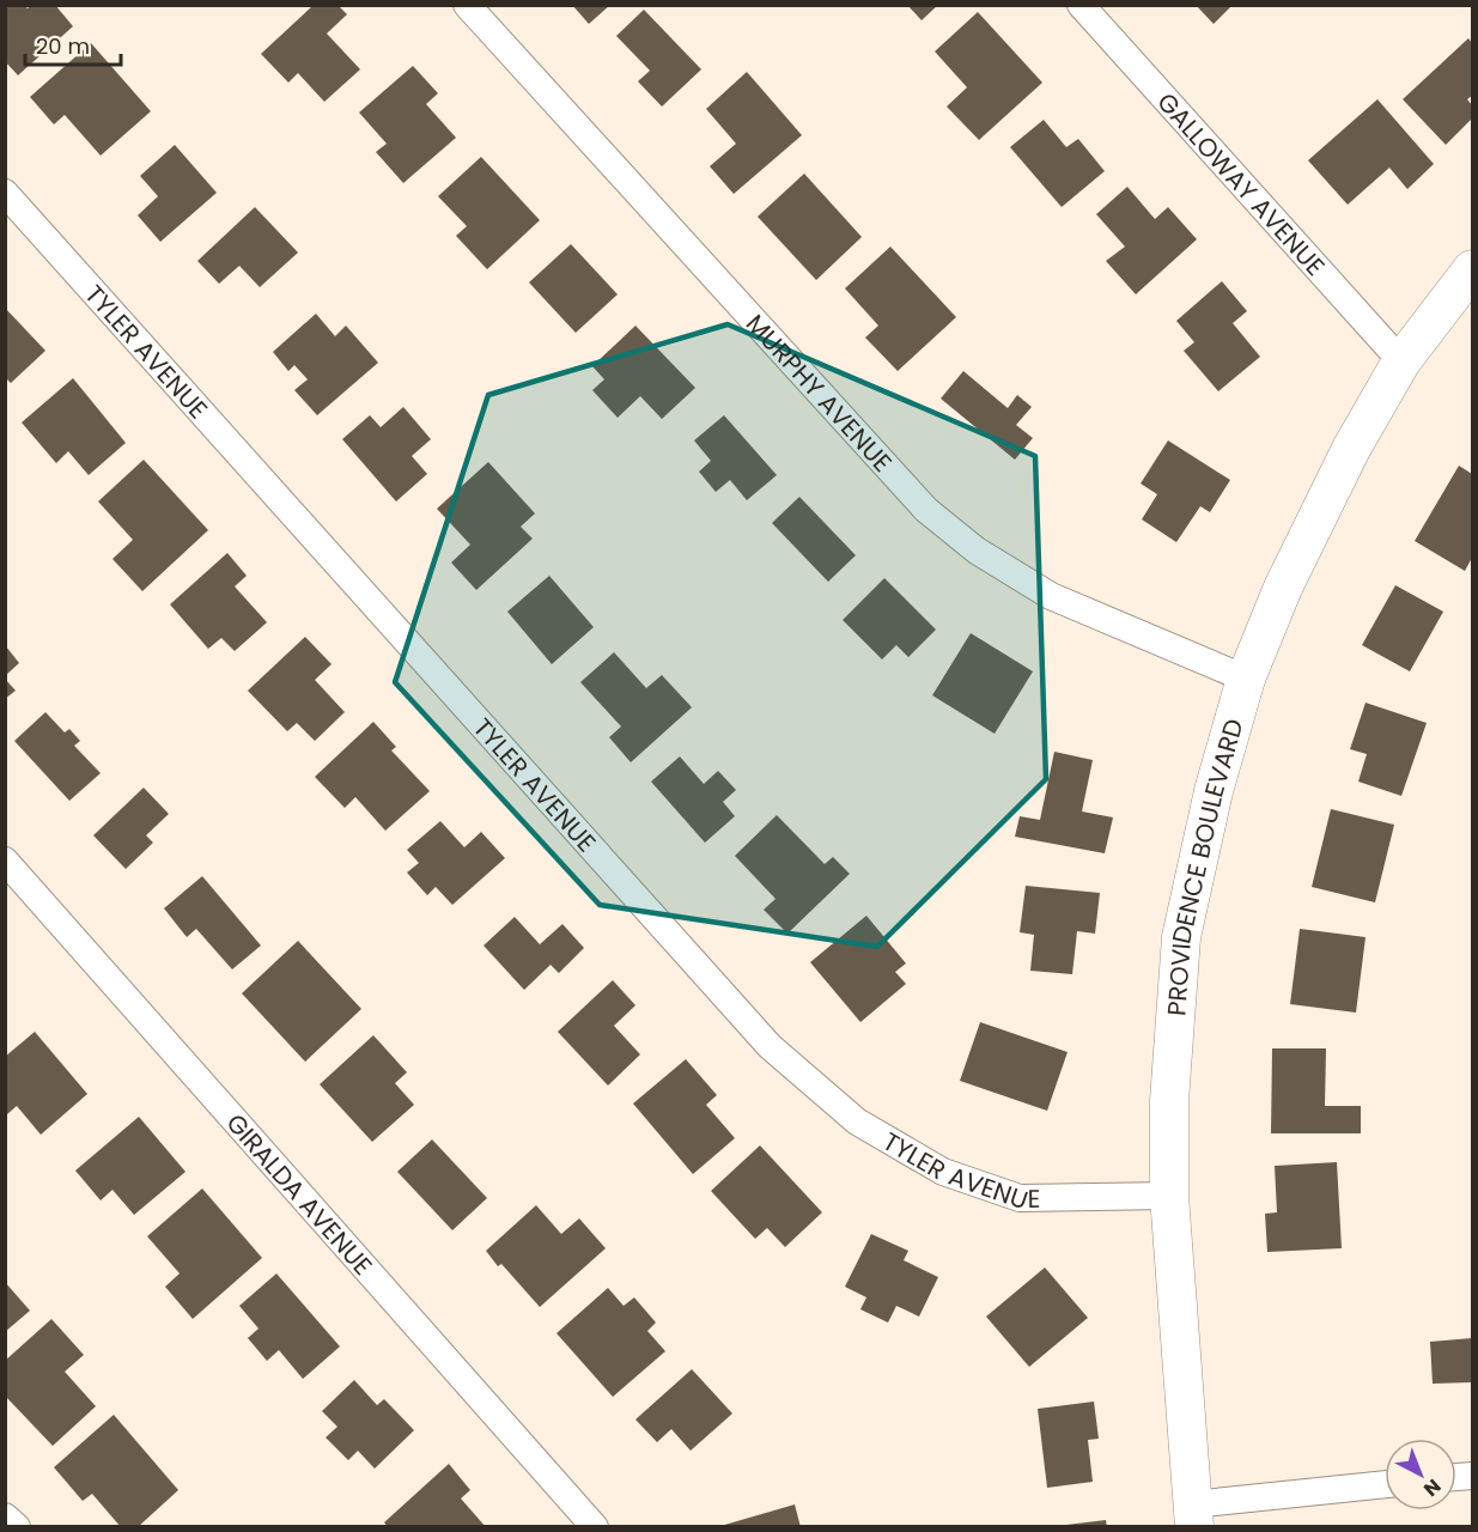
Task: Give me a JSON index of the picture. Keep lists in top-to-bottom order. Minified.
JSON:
{"streets":{"main road":["PROVIDENCE BOULEVARD"],"street":["GALLOWAY AVENUE","TYLER AVENUE","MURPHY AVENUE","GIRALDA AVENUE"]},"crossings":[["GALLOWAY AVENUE","PROVIDENCE BOULEVARD"],["TYLER AVENUE","PROVIDENCE BOULEVARD"],["MURPHY AVENUE","PROVIDENCE BOULEVARD"]],"scale_bar":"20 m","north":"bottom right"}
